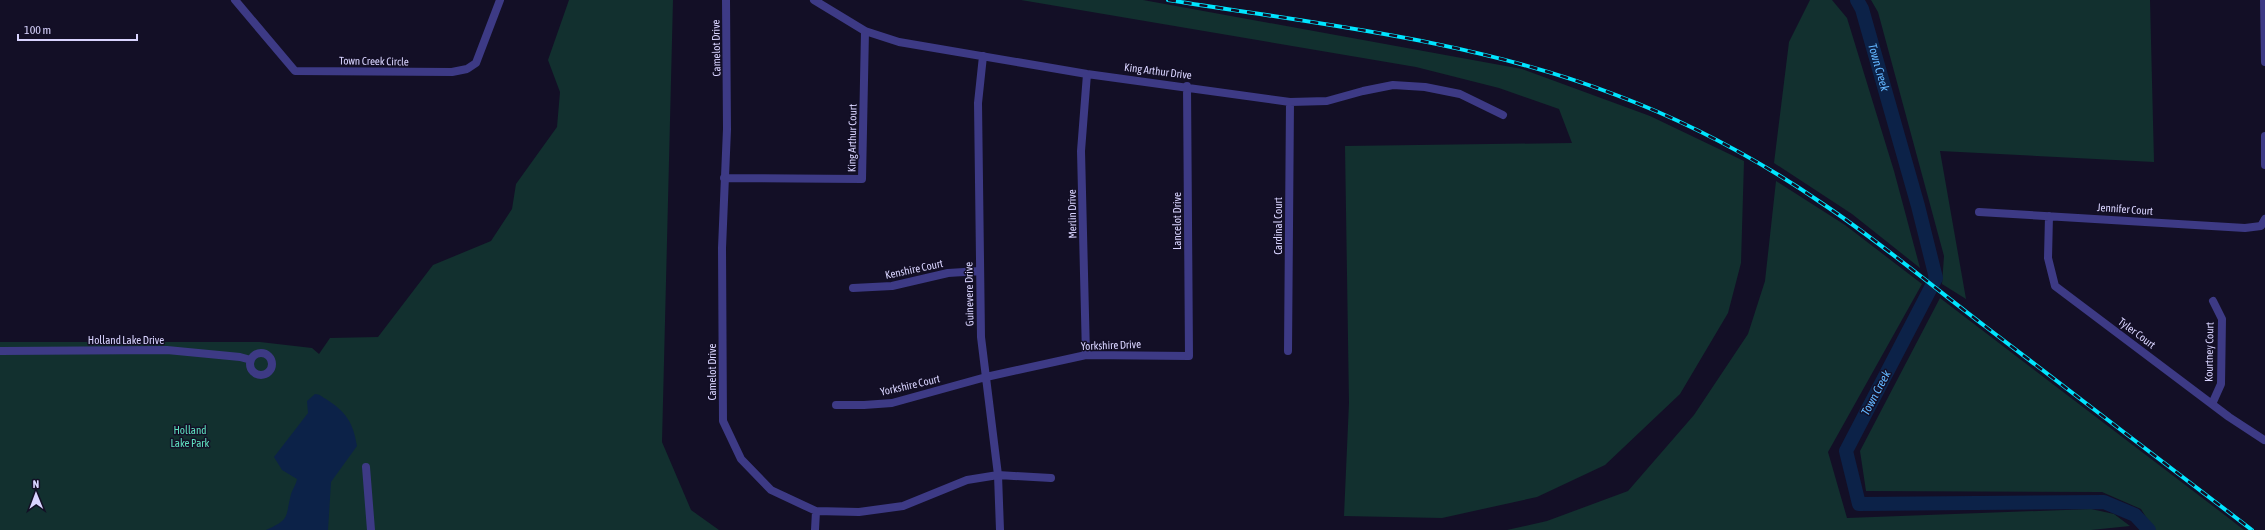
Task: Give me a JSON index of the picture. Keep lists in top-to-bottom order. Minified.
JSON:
{"streets":{"street":["Camelot Drive","Town Creek Circle","King Arthur Drive","King Arthur Court","Jennifer Court","Merlin Drive","Lancelot Drive","Cardinal Court","Kenshire Court","Guinevere Drive","Tyler Court","Holland Lake Drive","Yorkshire Drive","Kourtney Court","Yorkshire Court"]},"crossings":[["Camelot Drive","King Arthur Court"],["Camelot Drive","Guinevere Drive"],["King Arthur Drive","King Arthur Court"],["King Arthur Drive","Merlin Drive"],["King Arthur Drive","Lancelot Drive"],["King Arthur Drive","Cardinal Court"],["King Arthur Drive","Guinevere Drive"],["Jennifer Court","Tyler Court"],["Merlin Drive","Yorkshire Drive"],["Lancelot Drive","Yorkshire Drive"],["Kenshire Court","Guinevere Drive"],["Guinevere Drive","Yorkshire Drive"],["Guinevere Drive","Yorkshire Court"],["Tyler Court","Kourtney Court"],["Yorkshire Drive","Yorkshire Court"]],"water":["Town Creek"],"parks":["Holland Lake Park"],"scale_bar":"100 m","north":"top"}
